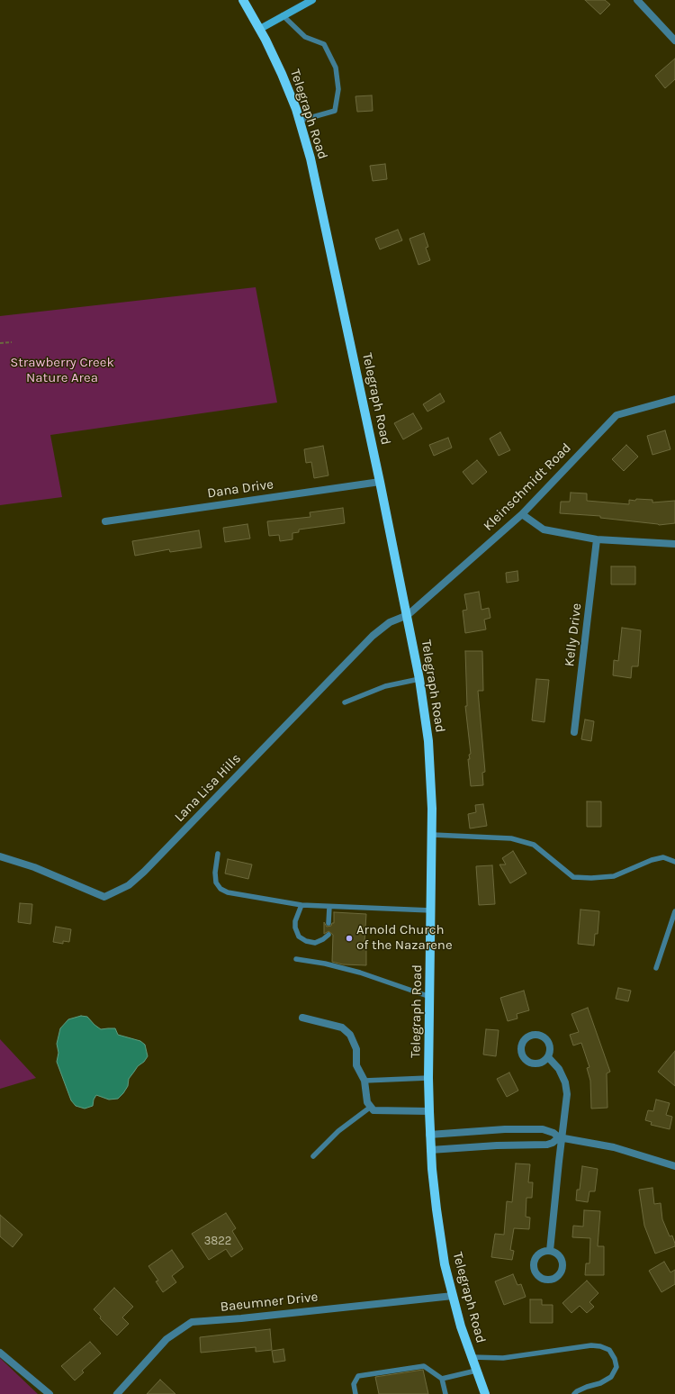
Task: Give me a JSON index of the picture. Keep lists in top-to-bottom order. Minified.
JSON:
{"streets":{"main road":["Telegraph Road"],"street":["Kleinschmidt Road","Dana Drive","Kelly Drive","Lana Lisa Hills","Baeumner Drive"]},"crossings":[["Telegraph Road","Kleinschmidt Road"],["Telegraph Road","Dana Drive"],["Telegraph Road","Lana Lisa Hills"],["Telegraph Road","Baeumner Drive"],["Kleinschmidt Road","Lana Lisa Hills"]],"parks":["Strawberry Creek Nature Area"],"places":["Arnold Church of the Nazarene"],"house_numbers":["3822"]}
